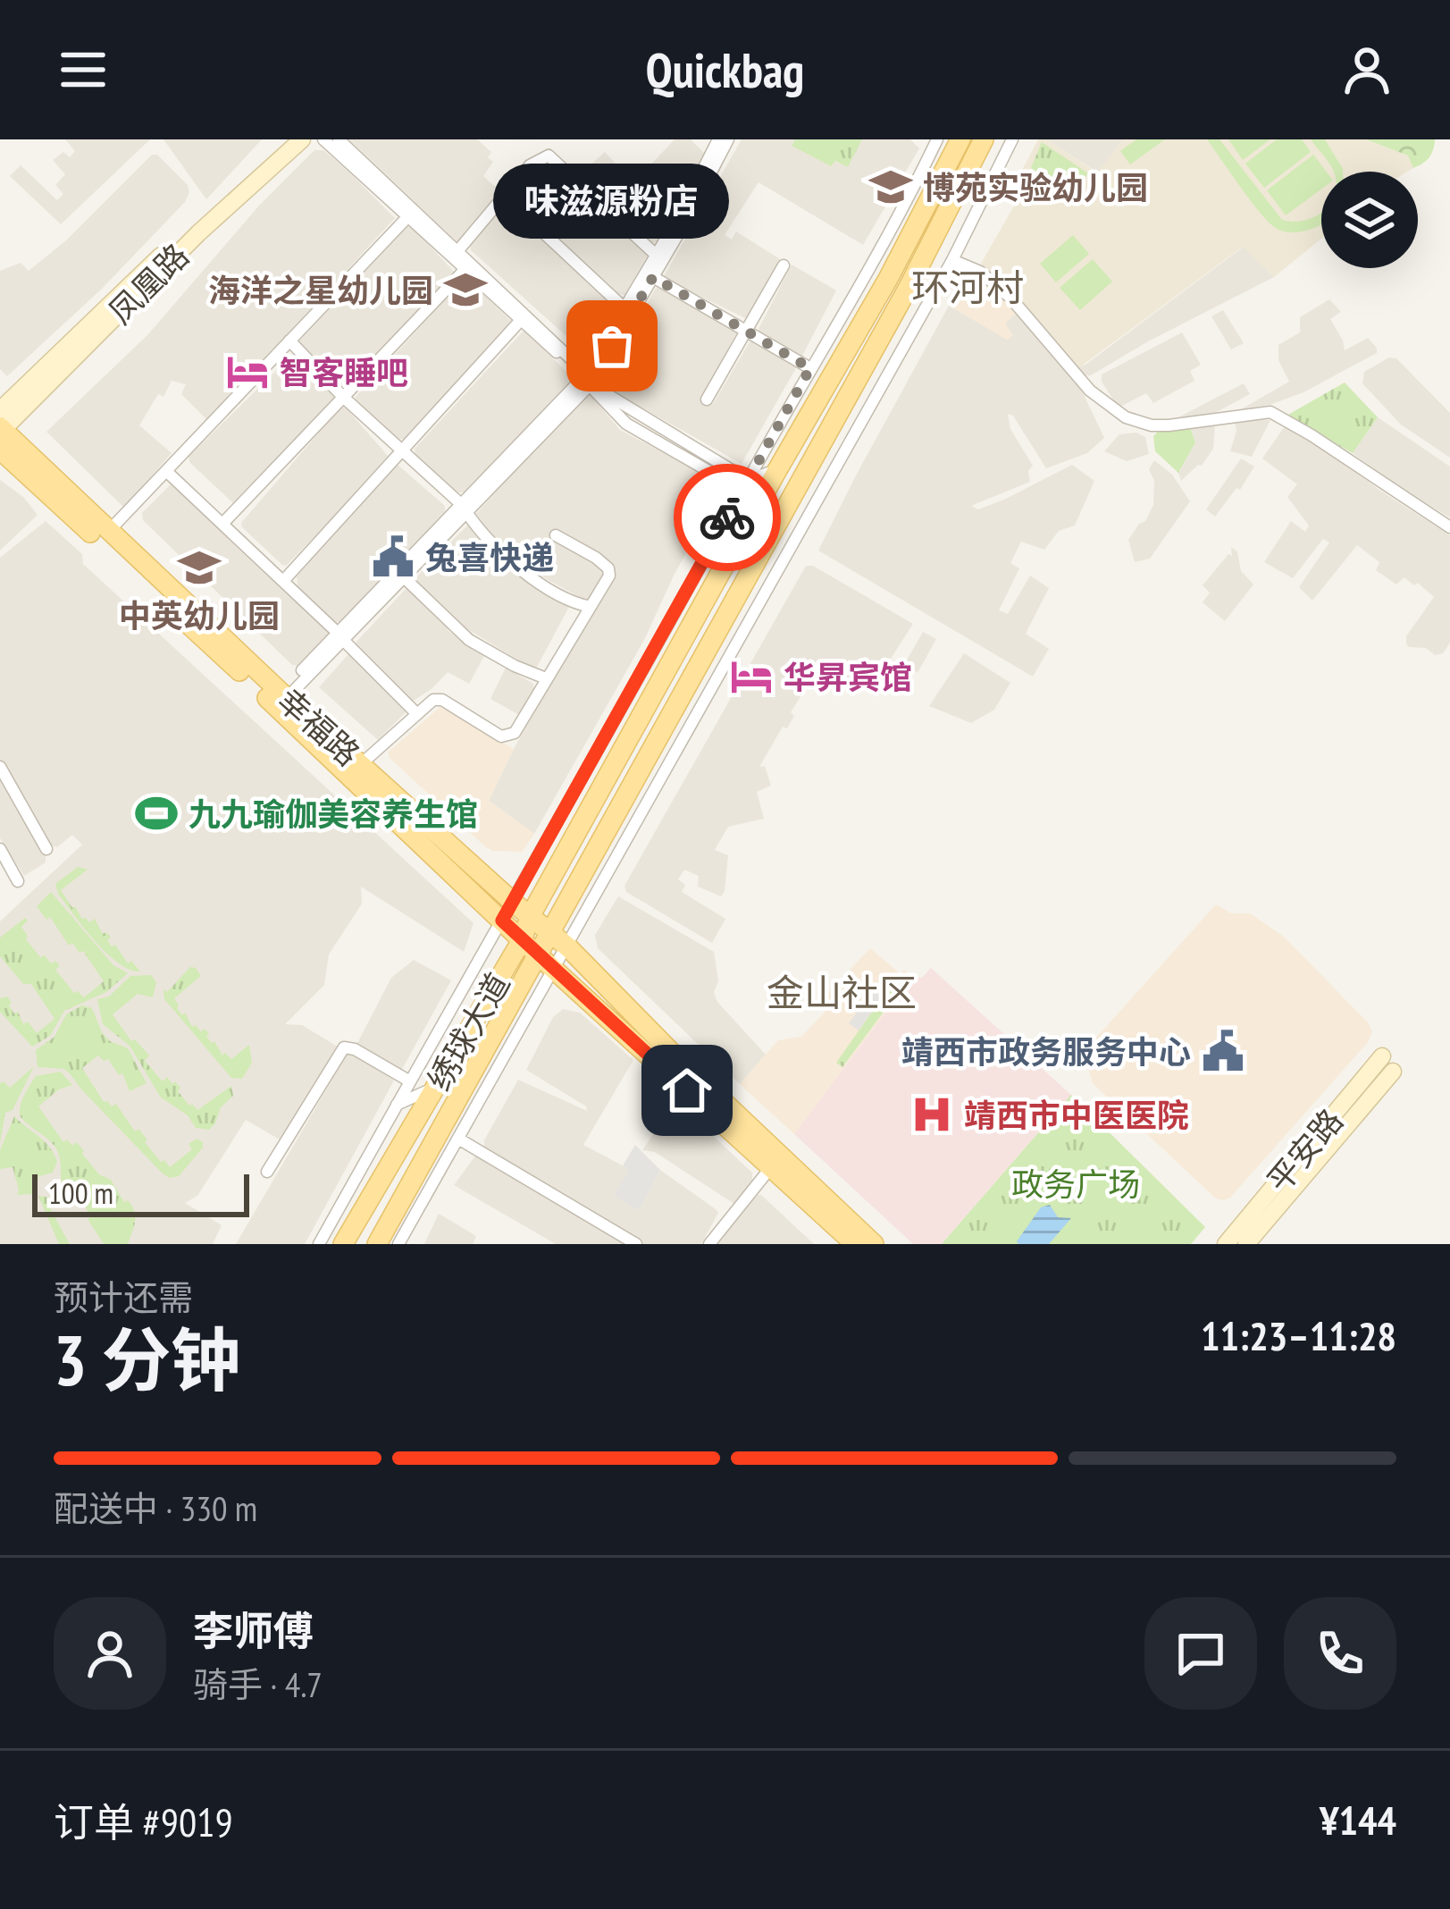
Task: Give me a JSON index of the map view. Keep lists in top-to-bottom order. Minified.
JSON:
{"streets":{"main road":["凤凰路","幸福路","绣球大道","平安路"]},"crossings":[["凤凰路","幸福路"],["幸福路","绣球大道"]],"districts":["环河村","金山社区"],"parks":["政务广场"],"places":{"school or university":["博苑实验幼儿园","海洋之星幼儿园","中英幼儿园"],"other":["味滋源粉店"],"hotel":["智客睡吧","华昇宾馆"],"public building":["兔喜快递","靖西市政务服务中心"],"sports":["九九瑜伽美容养生馆"],"hospital":["靖西市中医医院"]},"scale_bar":"100 m","page":{"header":"Quickbag","bubble":"味滋源粉店","scale":"100 m","heading":["3 分钟","预计还需","11:23–11:28"],"panel":["李师傅","骑手 · 4.7","订单 #9019","¥144"],"bar":"配送中 · 330 m"}}
